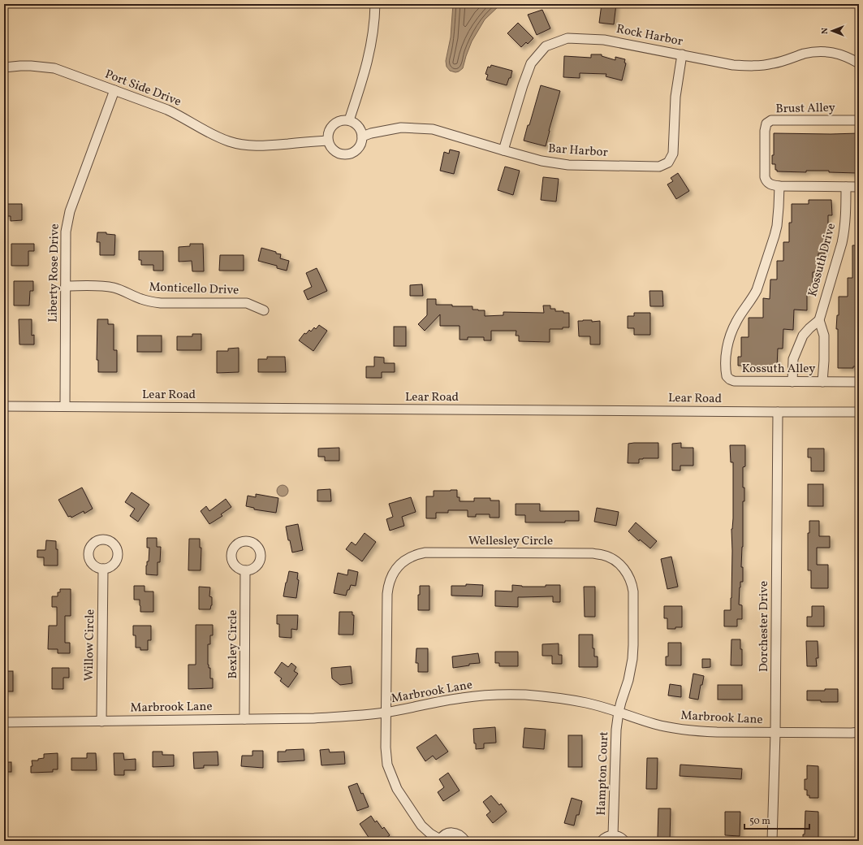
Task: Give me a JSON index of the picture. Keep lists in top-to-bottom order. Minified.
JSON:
{"streets":{"street":["Rock Harbor","Port Side Drive","Brust Alley","Bar Harbor","Kossuth Drive","Liberty Rose Drive","Monticello Drive","Kossuth Alley","Lear Road","Wellesley Circle","Dorchester Drive","Bexley Circle","Willow Circle","Marbrook Lane","Hampton Court"]},"crossings":[["Rock Harbor","Bar Harbor"],["Port Side Drive","Bar Harbor"],["Port Side Drive","Liberty Rose Drive"],["Brust Alley","Kossuth Alley"],["Liberty Rose Drive","Monticello Drive"],["Liberty Rose Drive","Lear Road"],["Lear Road","Dorchester Drive"],["Wellesley Circle","Marbrook Lane"],["Wellesley Circle","Hampton Court"],["Dorchester Drive","Marbrook Lane"],["Bexley Circle","Marbrook Lane"],["Willow Circle","Marbrook Lane"],["Marbrook Lane","Hampton Court"]],"scale_bar":"50 m","north":"left"}
